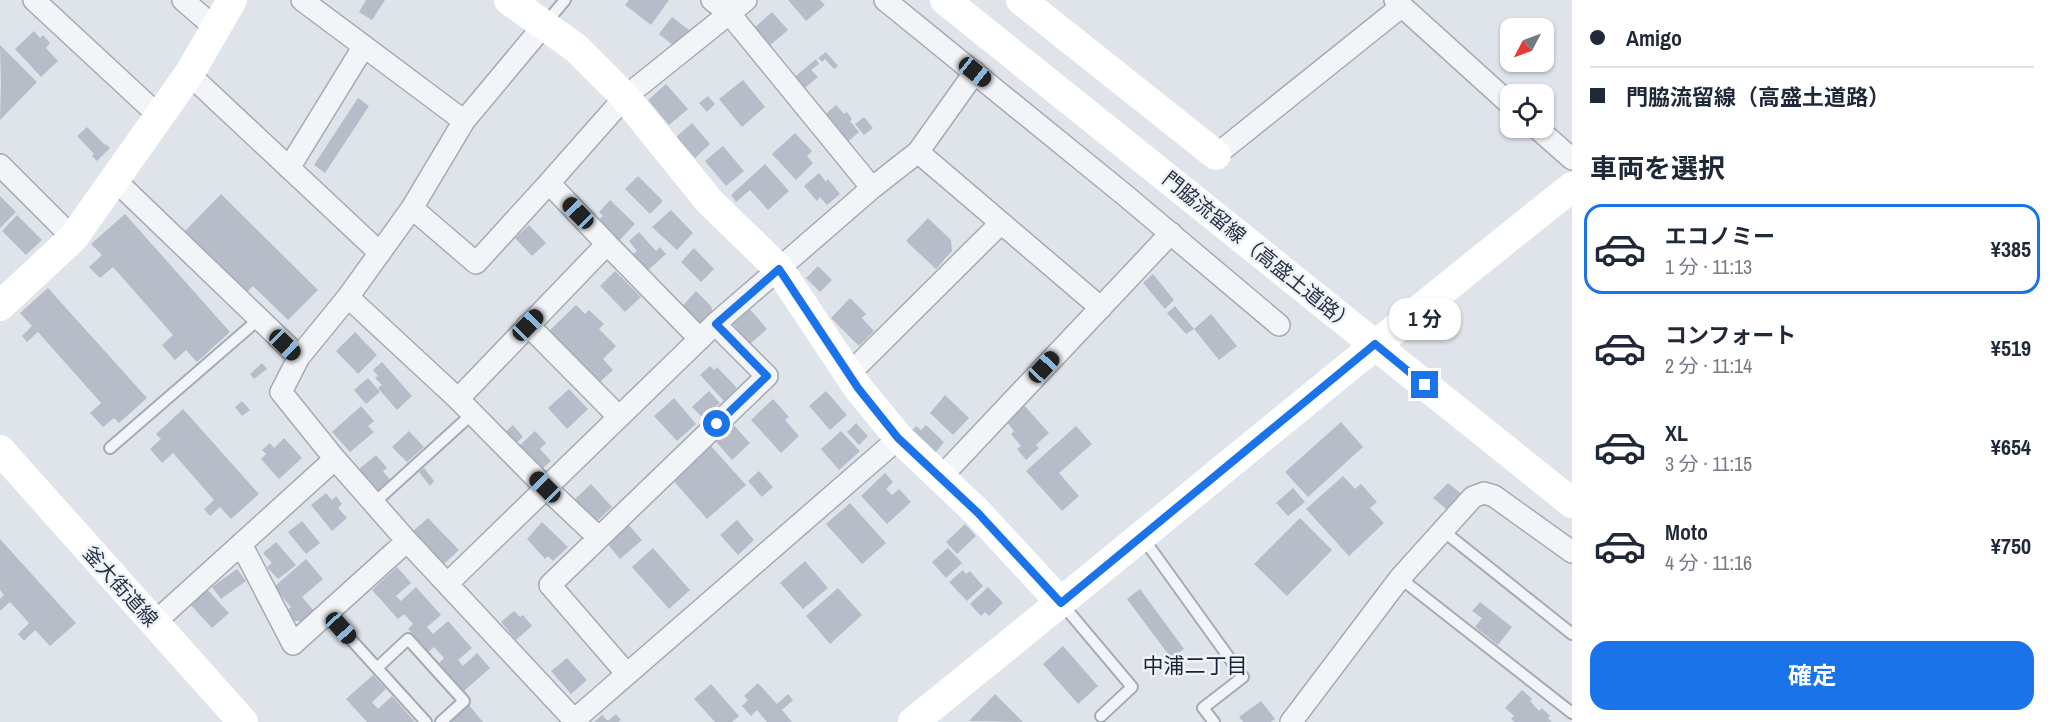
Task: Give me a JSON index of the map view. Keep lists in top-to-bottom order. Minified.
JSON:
{"streets":{"street":["門脇流留線（高盛土道路）","釜大街道線"]},"districts":["中浦二丁目"],"north":"bottom left","page":{"banner":["Amigo","門脇流留線（高盛土道路）"],"heading":"車両を選択","list":[{"name":"エコノミー","note":"1 分 · 11:13","value":"¥385"},{"name":"コンフォート","note":"2 分 · 11:14","value":"¥519"},{"name":"XL","note":"3 分 · 11:15","value":"¥654"},{"name":"Moto","note":"4 分 · 11:16","value":"¥750"}],"bubble":"1 分","buttons":"確定"}}
